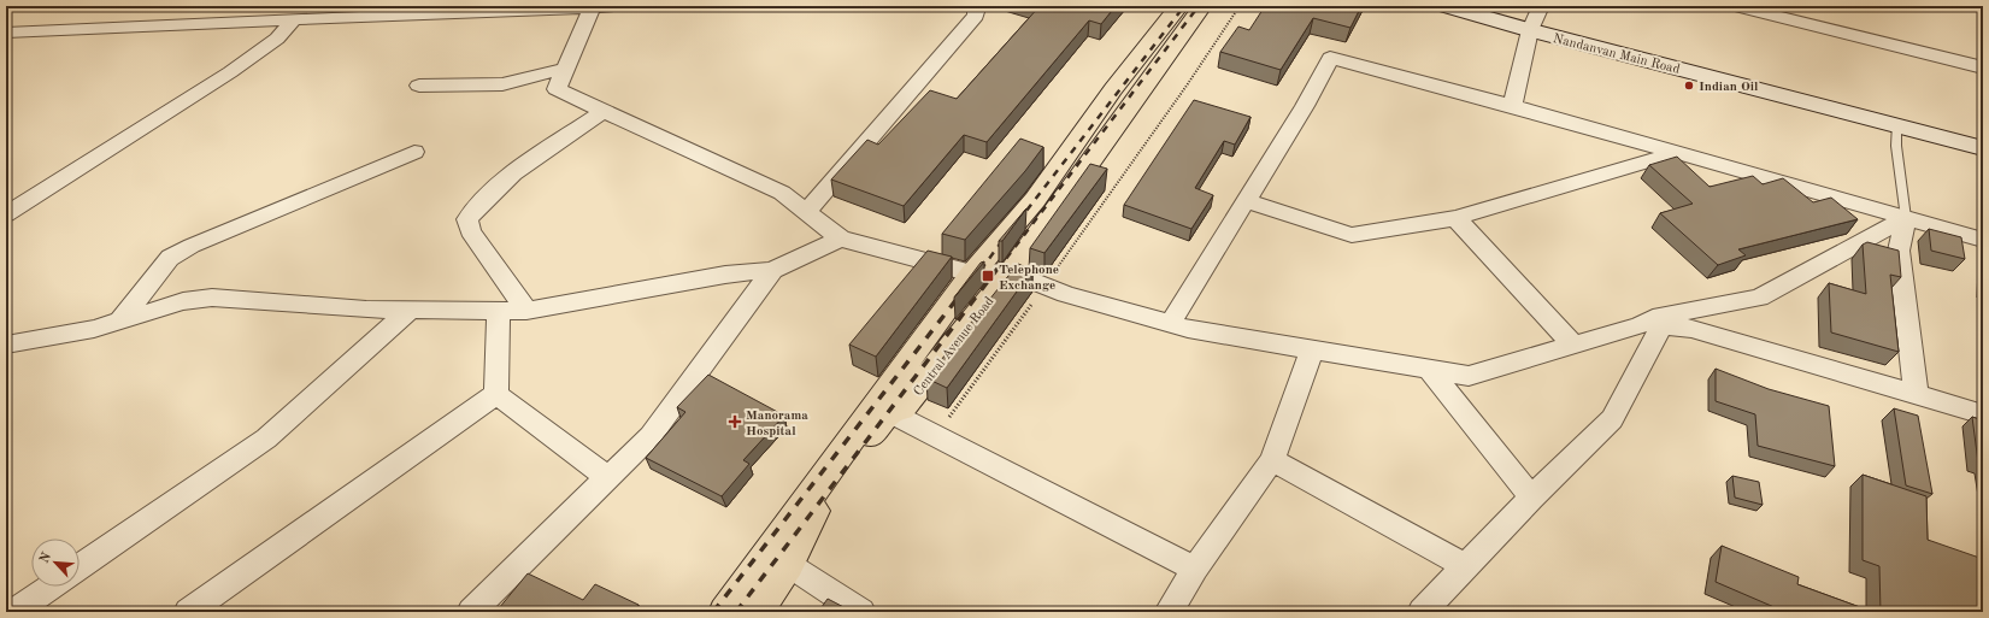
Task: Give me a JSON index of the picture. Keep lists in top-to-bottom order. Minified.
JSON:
{"streets":{"main road":["Nandanvan Main Road","Central Avenue Road"]},"places":{"other":["Indian Oil"],"transit":["Telephone Exchange"],"health":["Manorama Hospital"]},"north":"top left"}
